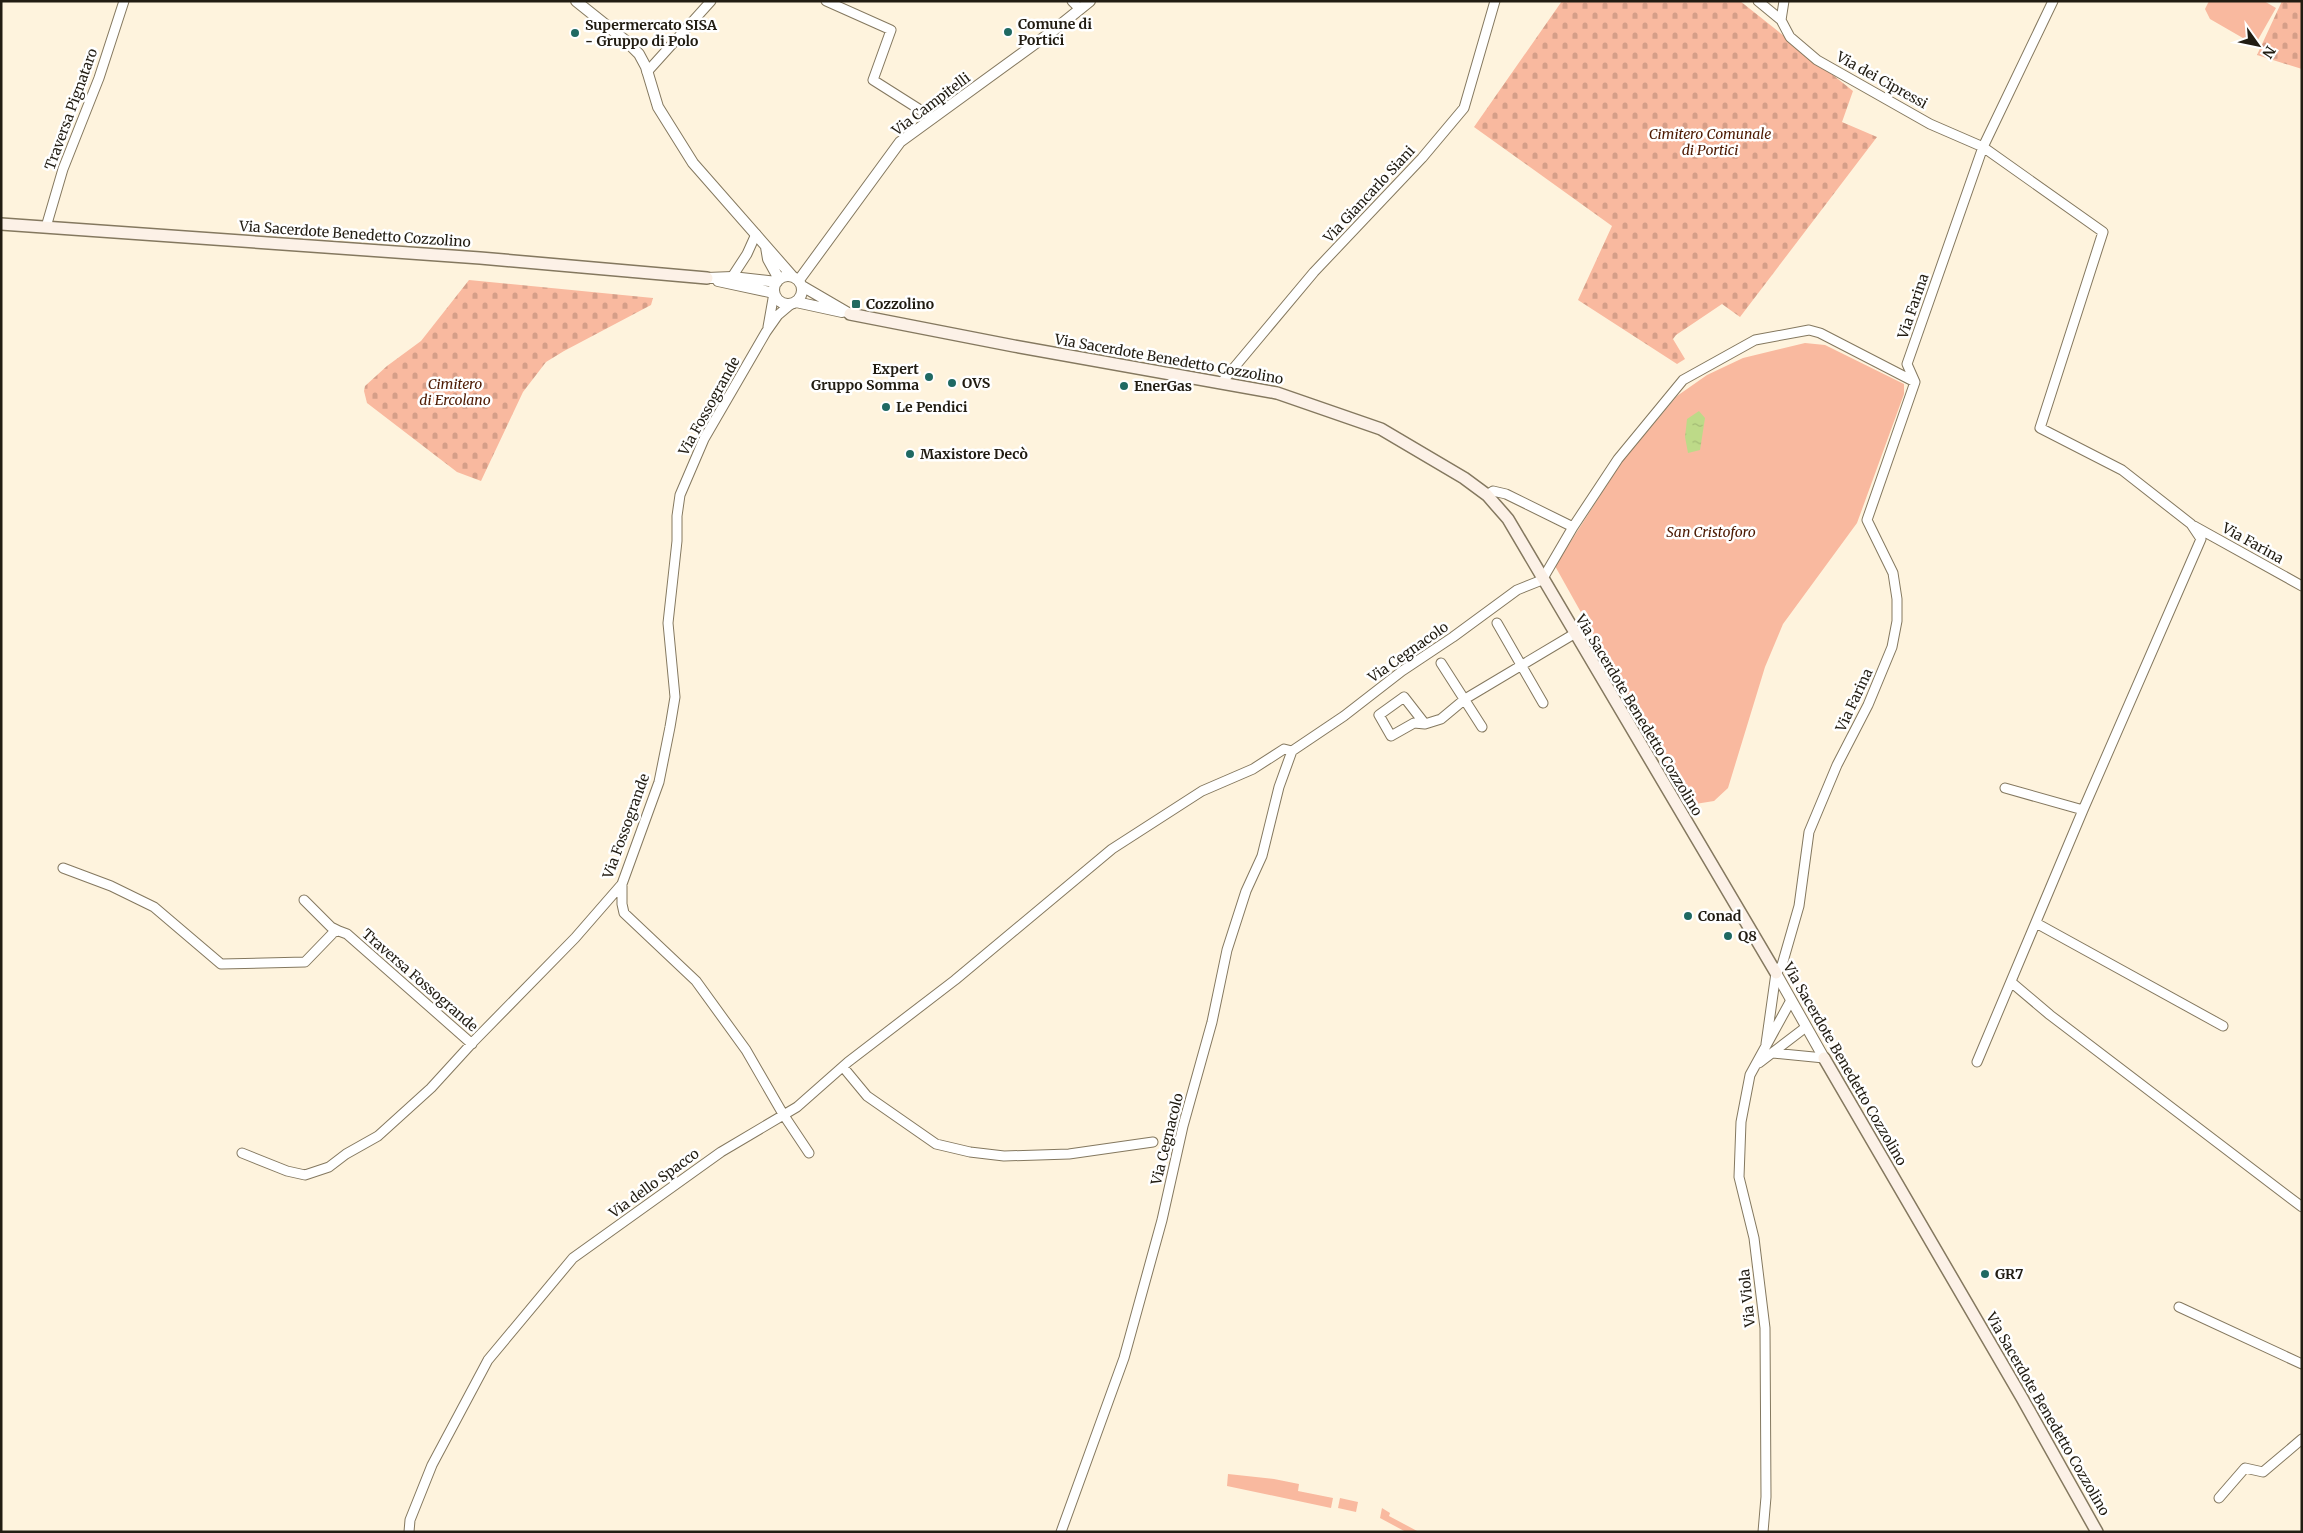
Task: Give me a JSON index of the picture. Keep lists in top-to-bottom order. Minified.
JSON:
{"streets":{"main road":["Via Sacerdote Benedetto Cozzolino"],"street":["Via dei Cipressi","Via Campitelli","Traversa Pignataro","Via Giancarlo Siani","Via Farina","Via Fossogrande","Via Cegnacolo","Traversa Fossogrande","Via dello Spacco","Via Viola"]},"crossings":[["Via dei Cipressi","Via Farina"],["Via Campitelli","Via Sacerdote Benedetto Cozzolino"],["Traversa Pignataro","Via Sacerdote Benedetto Cozzolino"],["Via Giancarlo Siani","Via Sacerdote Benedetto Cozzolino"],["Via Sacerdote Benedetto Cozzolino","Via Farina"],["Via Sacerdote Benedetto Cozzolino","Via Cegnacolo"],["Via Sacerdote Benedetto Cozzolino","Via Viola"],["Via Farina","Via Viola"],["Via Fossogrande","Traversa Fossogrande"],["Via Cegnacolo","Via dello Spacco"]],"parks":["Cimitero Comunale di Portici","Cimitero di Ercolano","San Cristoforo"],"places":{"other":["Comune di Portici","Supermercato SISA - Gruppo di Polo","Expert Gruppo Somma","OVS","EnerGas","Le Pendici","Maxistore Decò","Conad","Q8","GR7"],"transit":["Cozzolino"]},"north":"bottom right"}
